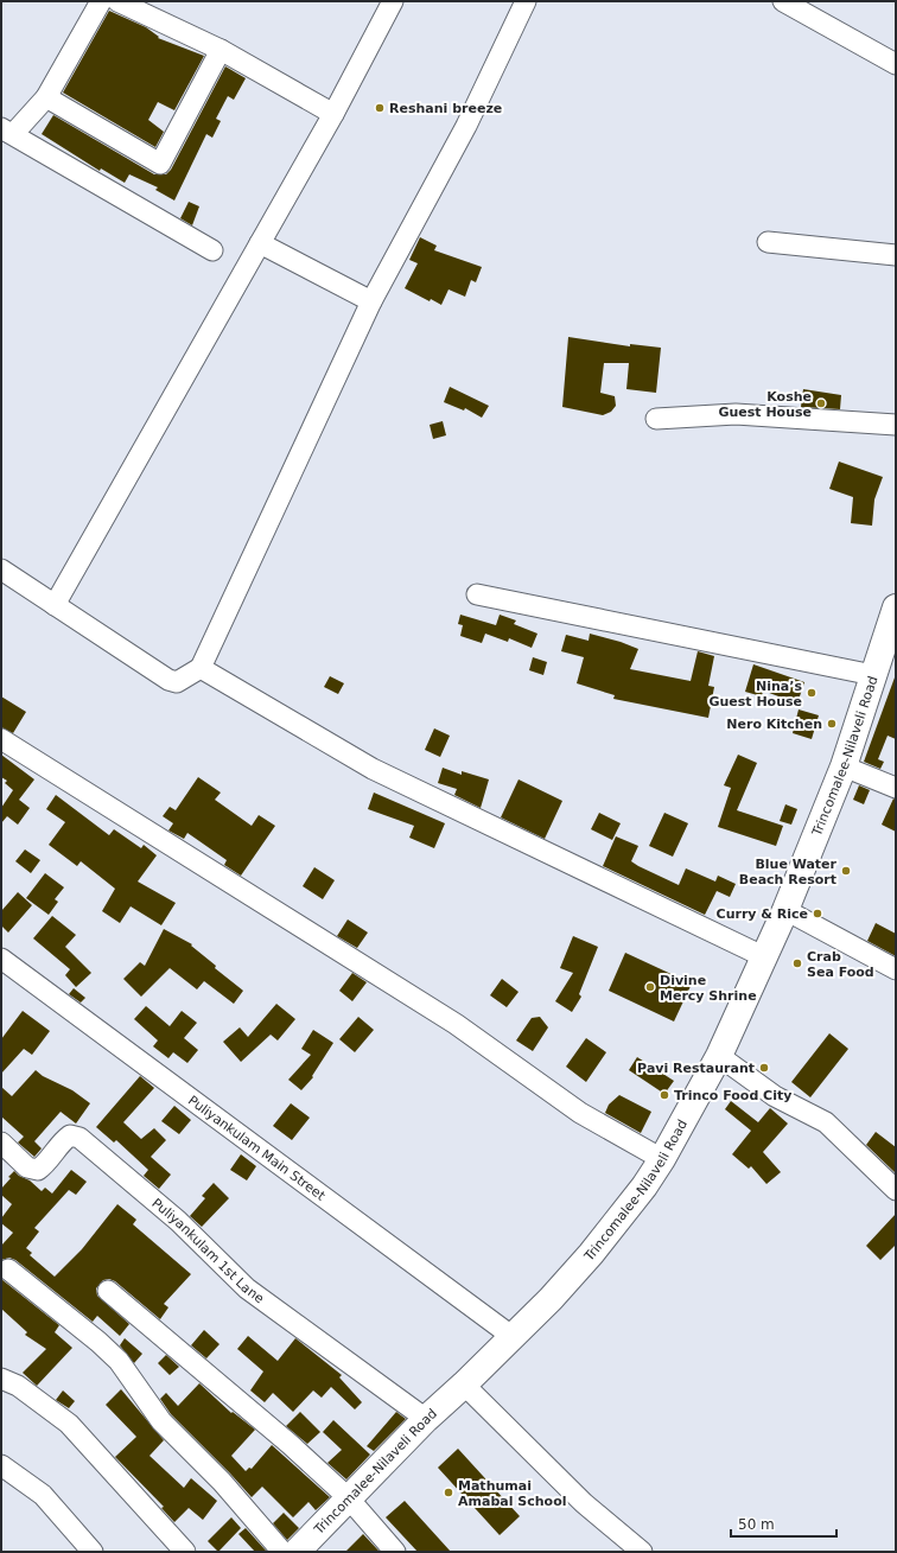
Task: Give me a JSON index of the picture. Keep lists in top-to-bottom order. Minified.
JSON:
{"streets":{"main road":["Trincomalee-Nilaveli Road"],"street":["Puliyankulam Main Street","Puliyankulam 1st Lane"]},"crossings":[["Trincomalee-Nilaveli Road","Puliyankulam Main Street"],["Trincomalee-Nilaveli Road","Puliyankulam 1st Lane"]],"places":["Reshani breeze","Koshe Guest House","Nina’s Guest House","Nero Kitchen","Blue Water Beach Resort","Curry & Rice","Crab Sea Food","Divine Mercy Shrine","Pavi Restaurant","Trinco Food City","Mathumai Amabal School"],"scale_bar":"50 m"}
